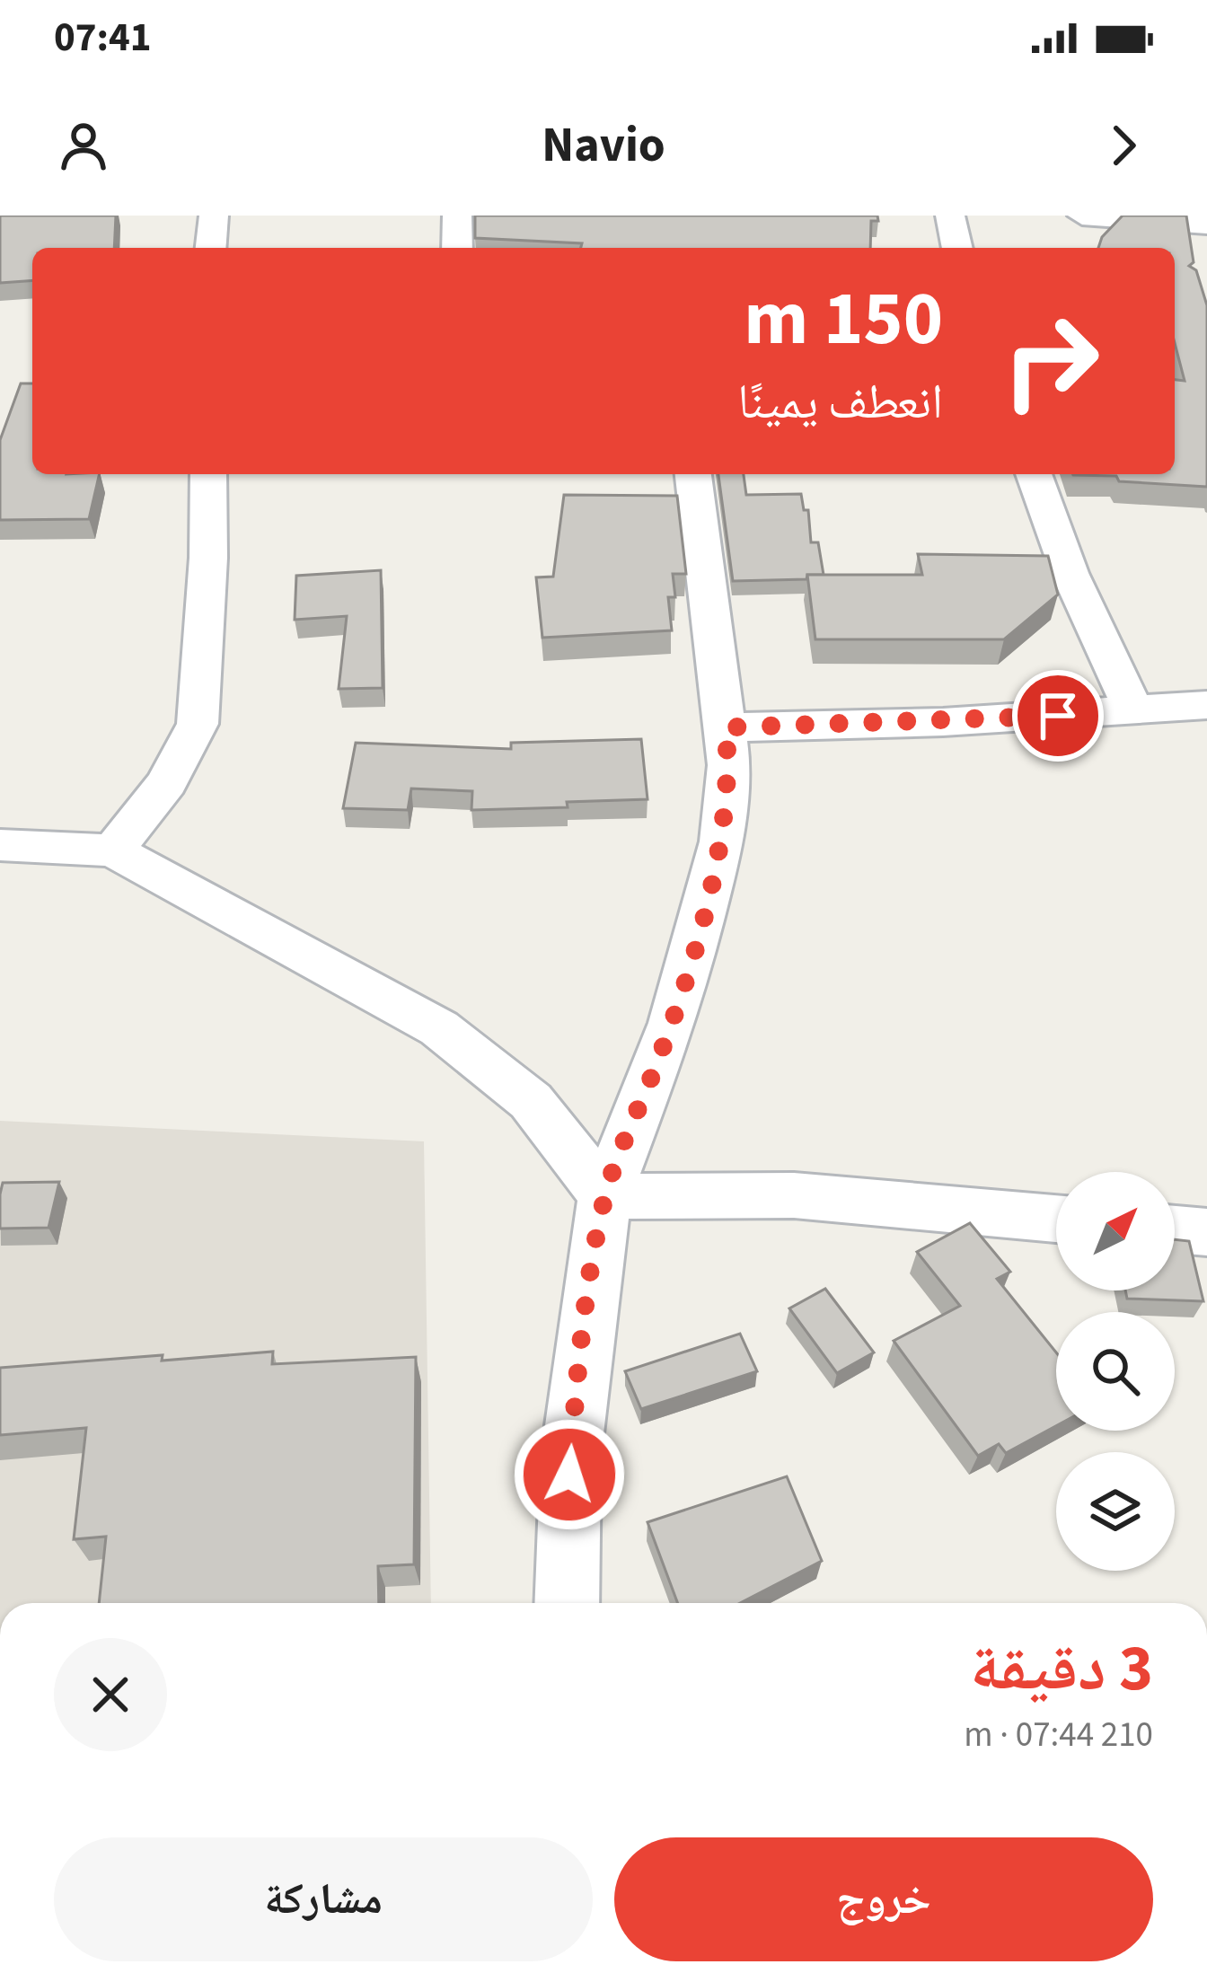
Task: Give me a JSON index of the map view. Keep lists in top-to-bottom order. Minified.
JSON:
{"north":"top right","page":{"status":"07:41","header":"Navio","turn":["150 m","انعطف يمينًا"],"heading":["3 دقيقة","210 m · 07:44"],"buttons":["خروج","مشاركة"]}}
